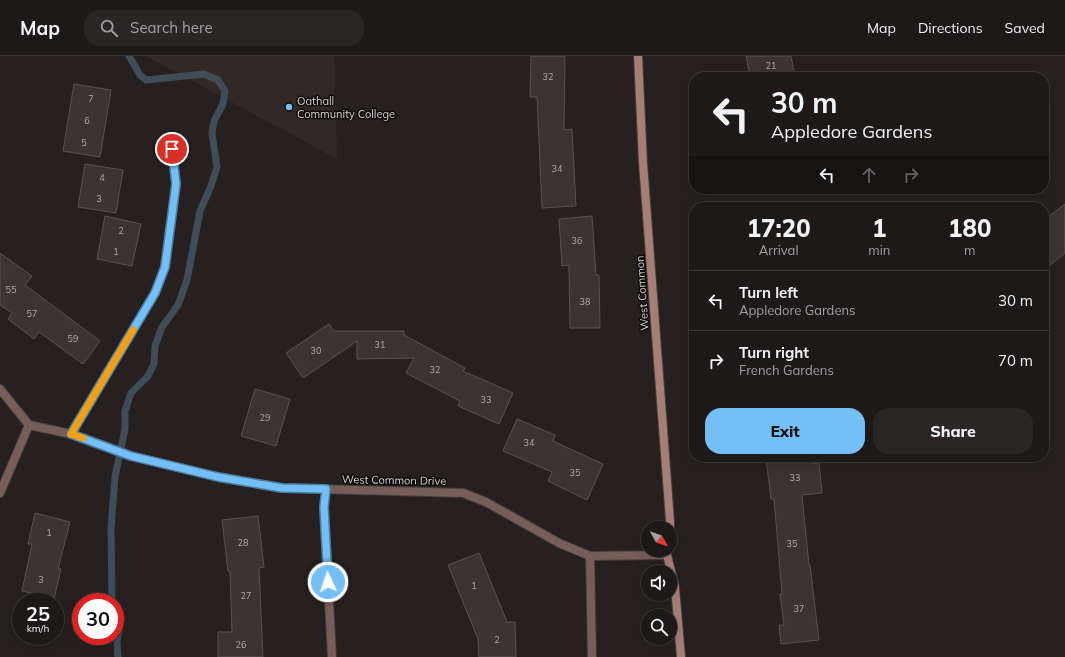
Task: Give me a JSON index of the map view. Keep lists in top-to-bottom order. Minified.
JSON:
{"streets":{"main road":["West Common"],"street":["West Common Drive"]},"places":["Oathall Community College"],"house_numbers":["21","32","7","6","5","34","4","3","2","36","1","55","38","57","59","31","30","32","33","29","34","35","33","1","28","35","3","1","27","37","2","26"],"north":"bottom right","page":{"header":"Map","search":"Search here","nav":["Map","Directions","Saved"],"turn":["30 m","Appledore Gardens"],"eta":["17:20","Arrival","1","min","180","m"],"list":[{"name":"Turn left","note":"Appledore Gardens","value":"30 m"},{"name":"Turn right","note":"French Gardens","value":"70 m"}],"buttons":["Exit","Share"],"speed":"25 km/h","limit":"30"}}
